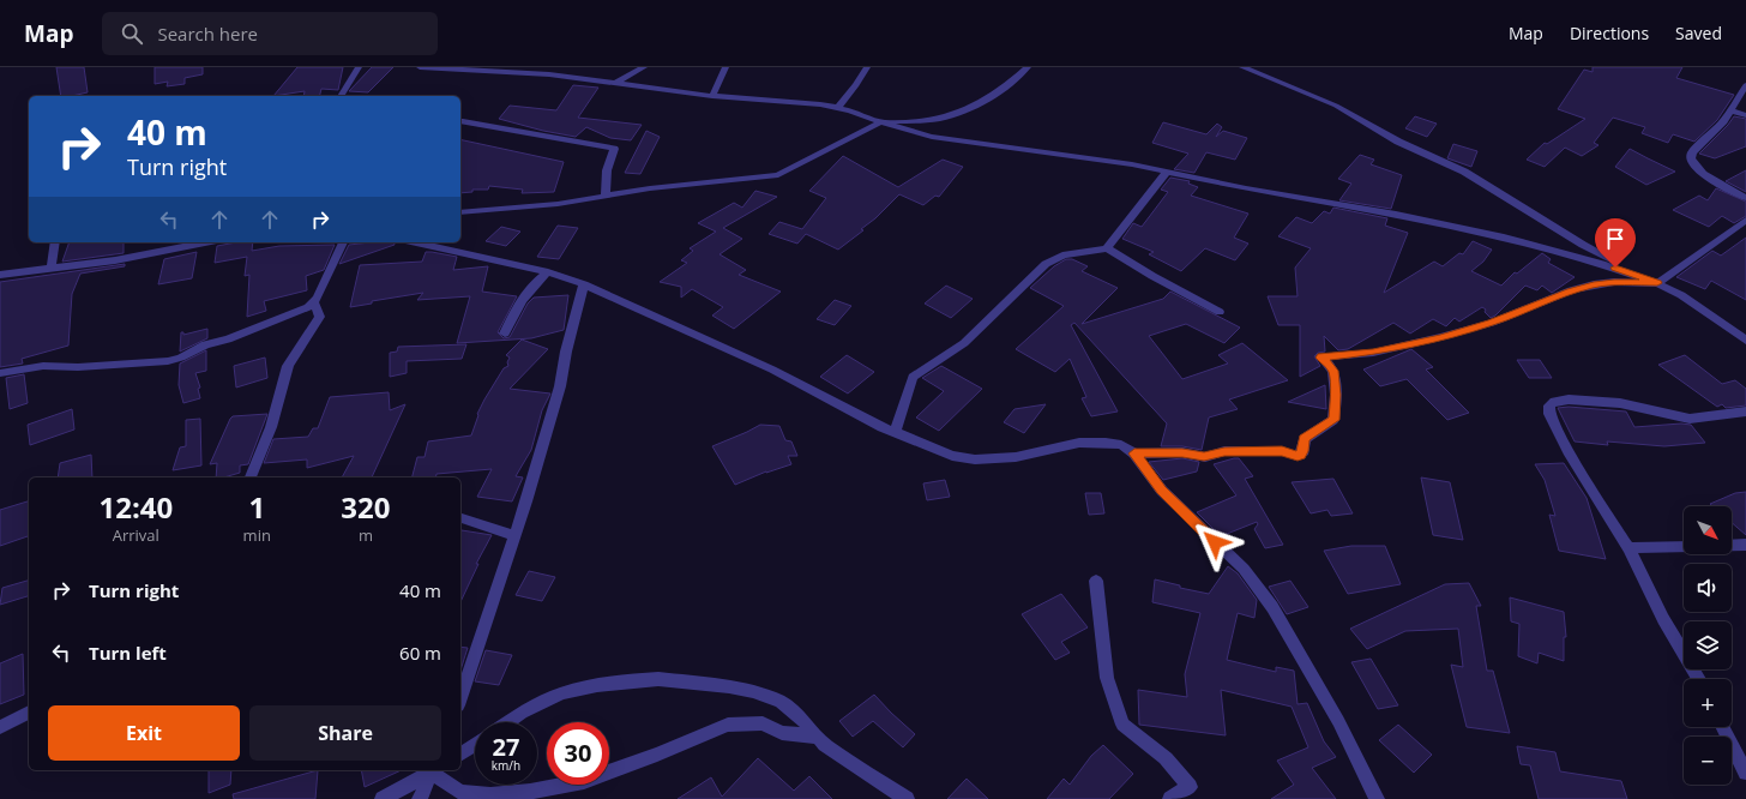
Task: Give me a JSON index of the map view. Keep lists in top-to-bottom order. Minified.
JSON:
{"north":"bottom right","page":{"header":"Map","search":"Search here","nav":["Map","Directions","Saved"],"turn":["40 m","Turn right"],"eta":["12:40","Arrival","1","min","320","m"],"map_buttons":["+","−"],"list":[{"name":"Turn right","value":"40 m"},{"name":"Turn left","value":"60 m"}],"buttons":["Exit","Share"],"speed":"27 km/h","limit":"30"}}
